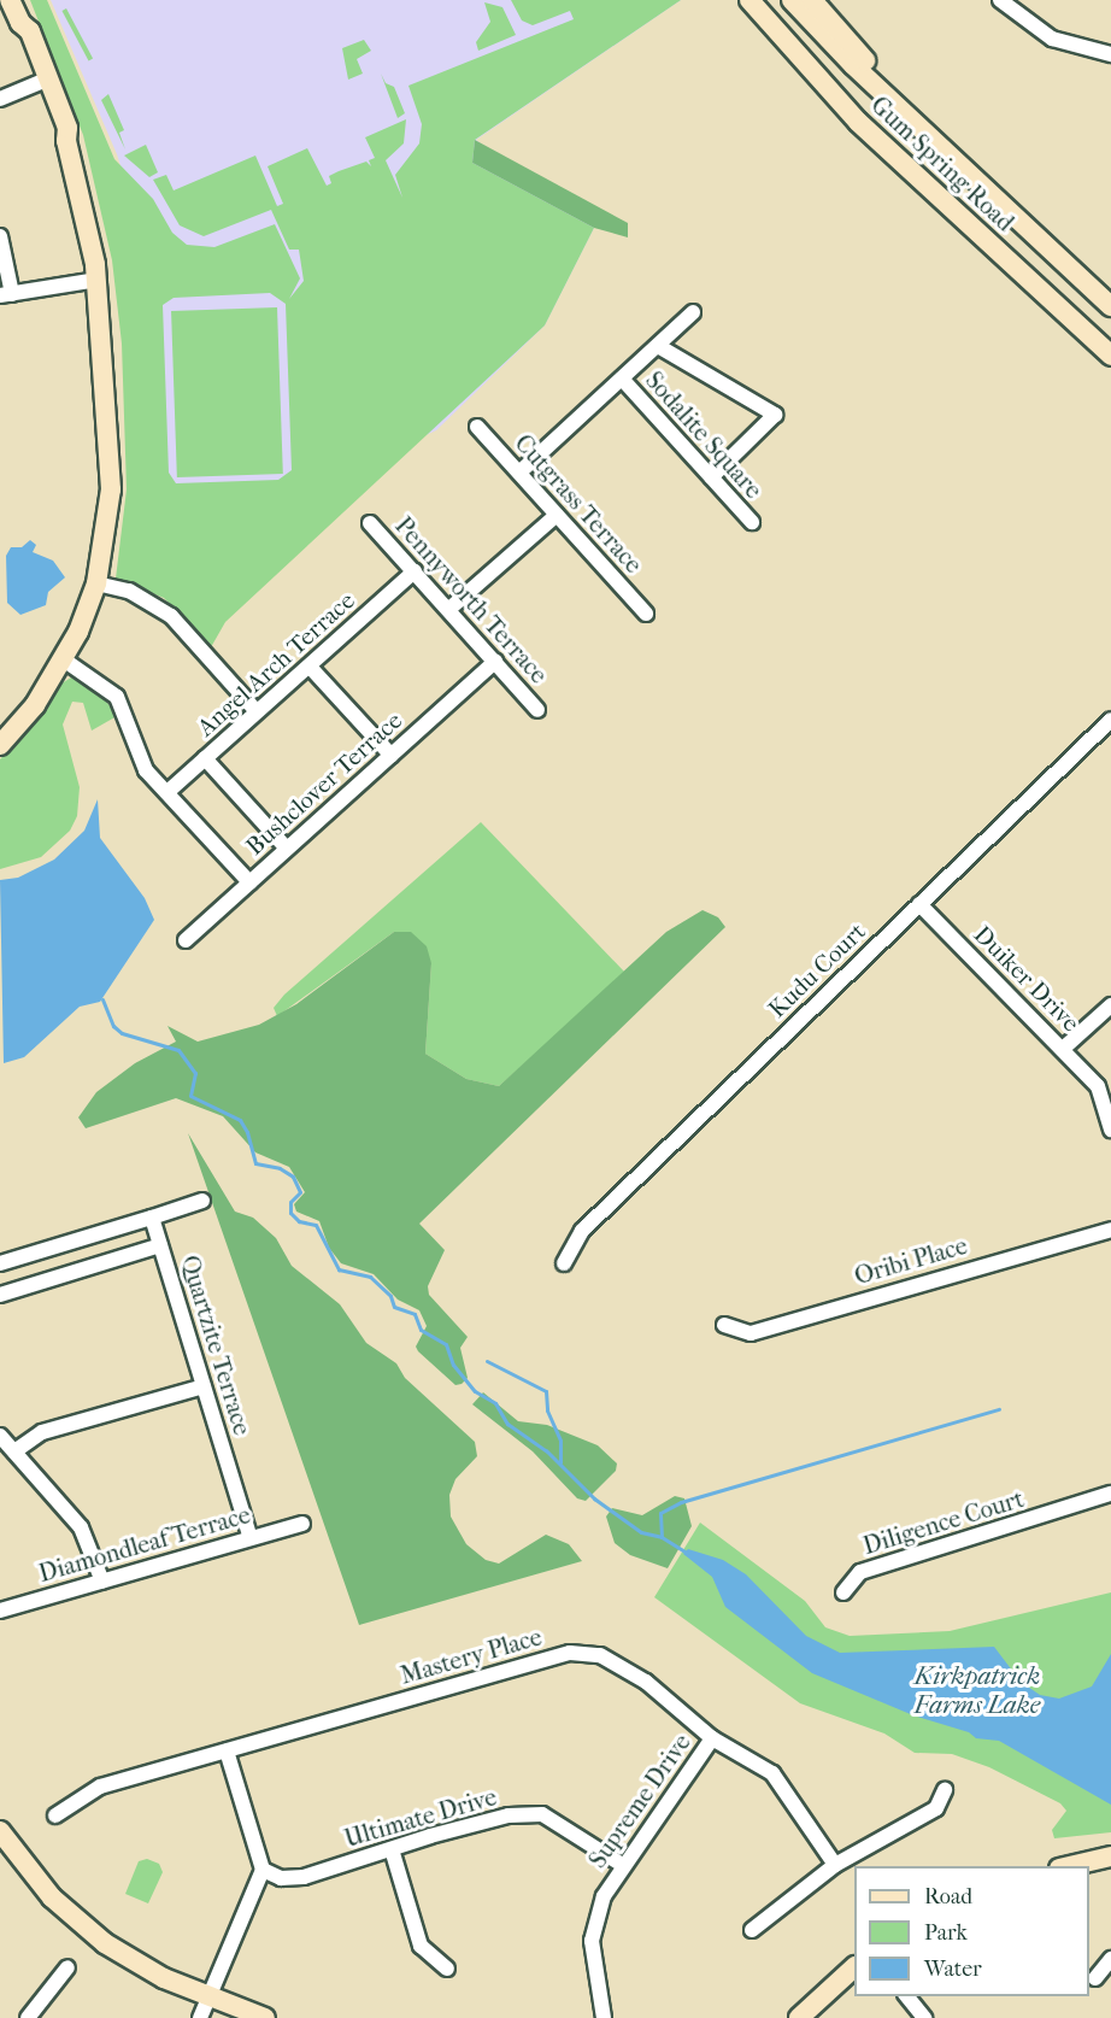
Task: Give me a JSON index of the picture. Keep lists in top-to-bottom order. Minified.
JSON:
{"streets":{"street":["Gum Spring Road","Sodalite Square","Cutgrass Terrace","Pennyworth Terrace","Angel Arch Terrace","Bushclover Terrace","Kudu Court","Duiker Drive","Oribi Place","Quartzite Terrace","Diligence Court","Diamondleaf Terrace","Mastery Place","Supreme Drive","Ultimate Drive"]},"crossings":[["Pennyworth Terrace","Angel Arch Terrace"],["Pennyworth Terrace","Bushclover Terrace"],["Kudu Court","Duiker Drive"],["Quartzite Terrace","Diamondleaf Terrace"],["Mastery Place","Supreme Drive"],["Supreme Drive","Ultimate Drive"]],"water":["Kirkpatrick Farms Lake"],"legend":["Road","Park","Water"]}
